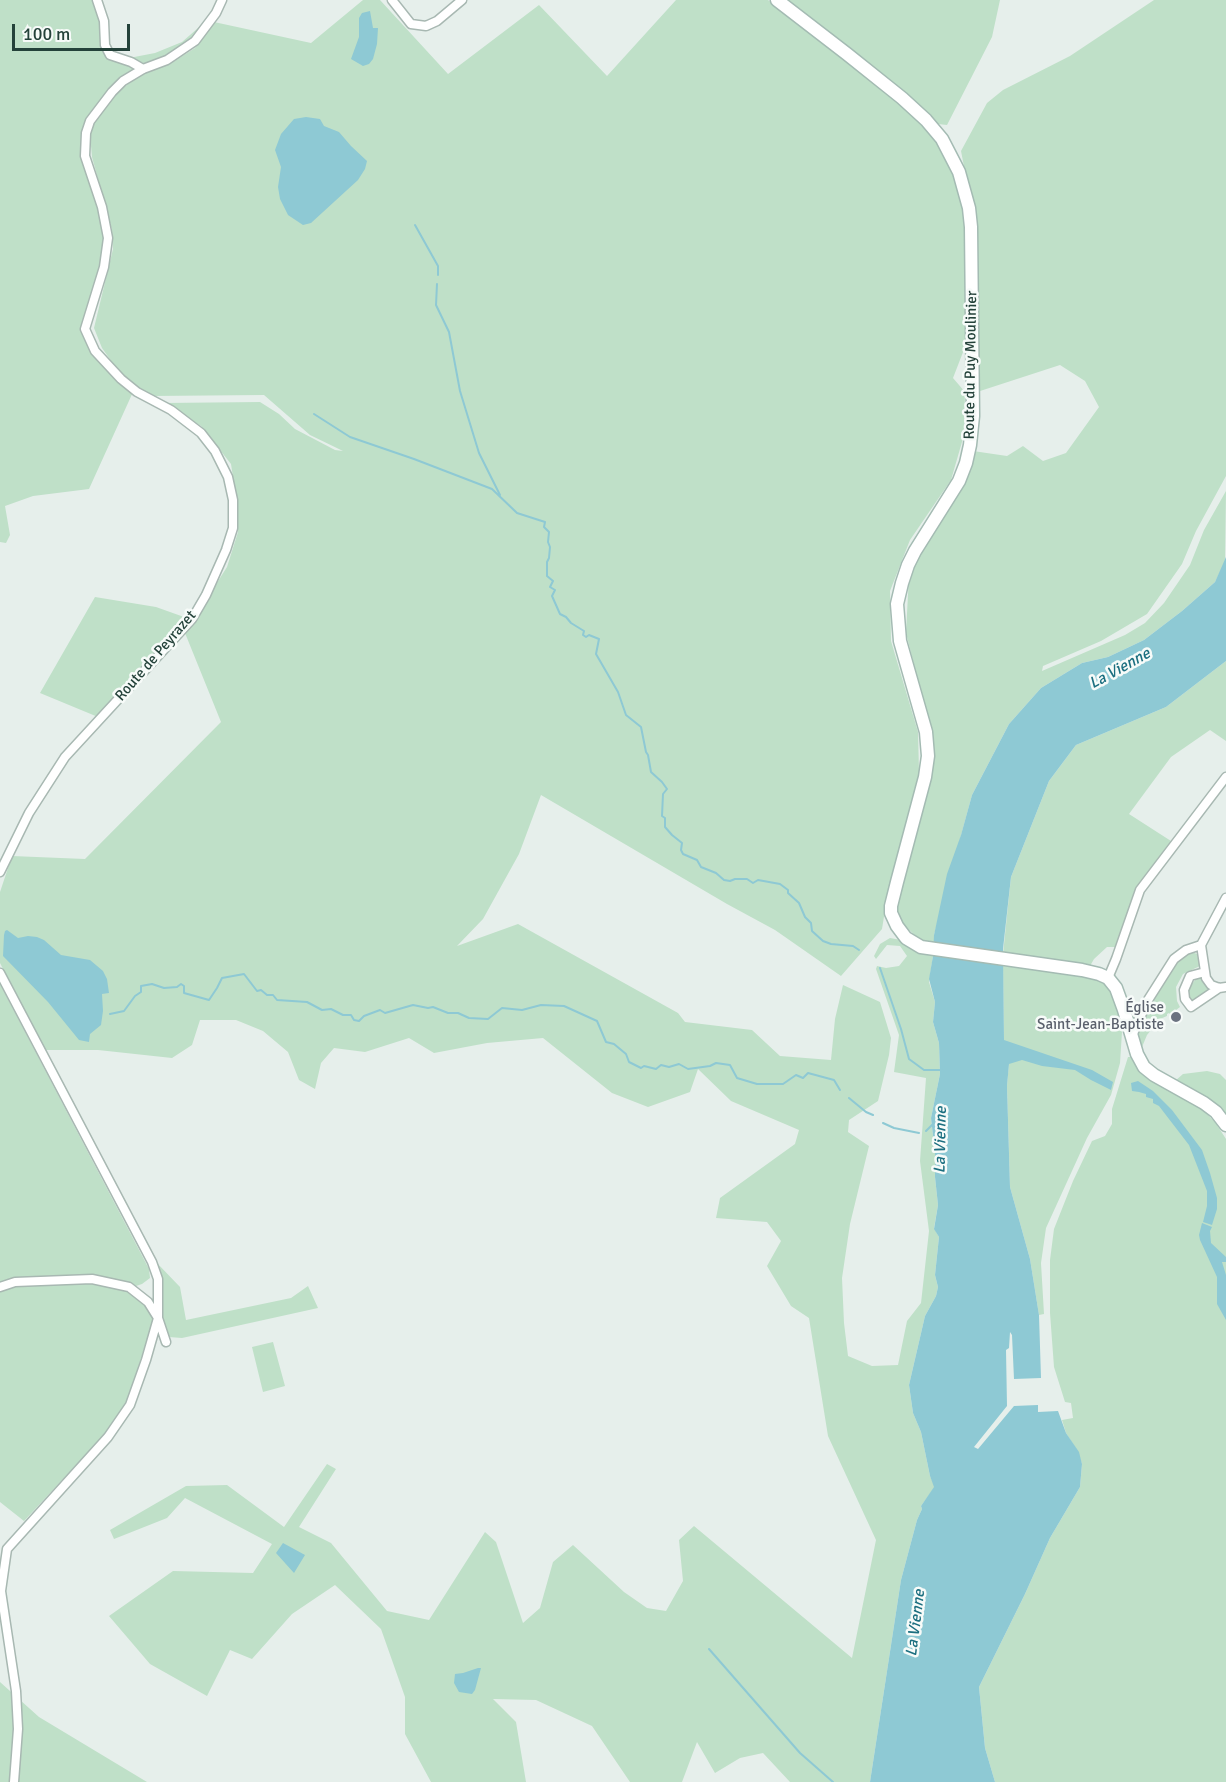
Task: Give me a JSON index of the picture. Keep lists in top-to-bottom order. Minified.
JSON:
{"streets":{"main road":["Route du Puy Moulinier"],"street":["Route de Peyrazet"]},"water":["La Vienne"],"places":["Église Saint-Jean-Baptiste"],"scale_bar":"100 m"}
